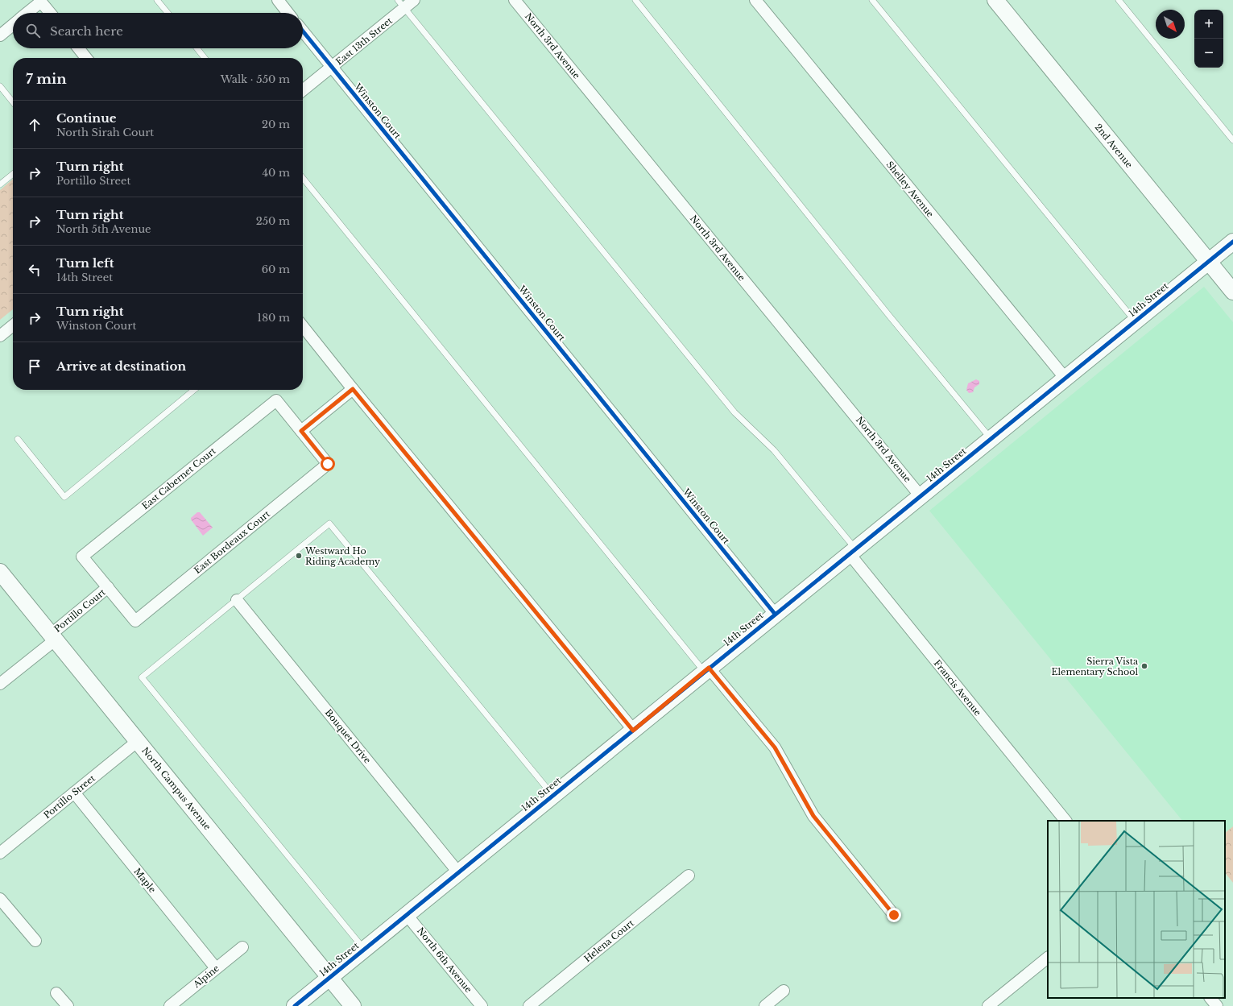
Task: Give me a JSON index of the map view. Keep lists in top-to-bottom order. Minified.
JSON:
{"streets":{"street":["East 13th Street","North 3rd Avenue","Winston Court","2nd Avenue","Shelley Avenue","14th Street","East Cabernet Court","East Bordeaux Court","Portillo Court","Francis Avenue","Bouquet Drive","North Campus Avenue","Portillo Street","Maple","Helena Court","North 6th Avenue","Alpine"]},"crossings":[["East 13th Street","Winston Court"],["North 3rd Avenue","14th Street"],["Winston Court","14th Street"],["2nd Avenue","14th Street"],["Shelley Avenue","14th Street"],["14th Street","Francis Avenue"],["14th Street","Bouquet Drive"],["14th Street","North Campus Avenue"],["14th Street","North 6th Avenue"],["East Cabernet Court","East Bordeaux Court"],["East Cabernet Court","Portillo Court"],["East Bordeaux Court","Portillo Court"],["Portillo Court","North Campus Avenue"],["North Campus Avenue","Portillo Street"],["Portillo Street","Maple"],["Maple","Alpine"]],"places":["Westward Ho Riding Academy","Sierra Vista Elementary School"],"north":"bottom right","page":{"map_buttons":["+","−"],"search":"Search here","heading":["7 min","Walk · 550 m"],"list":[["Continue","North Sirah Court","20 m"],["Turn right","Portillo Street","40 m"],["Turn right","North 5th Avenue","250 m"],["Turn left","14th Street","60 m"],["Turn right","Winston Court","180 m"],"Arrive at destination"]}}
